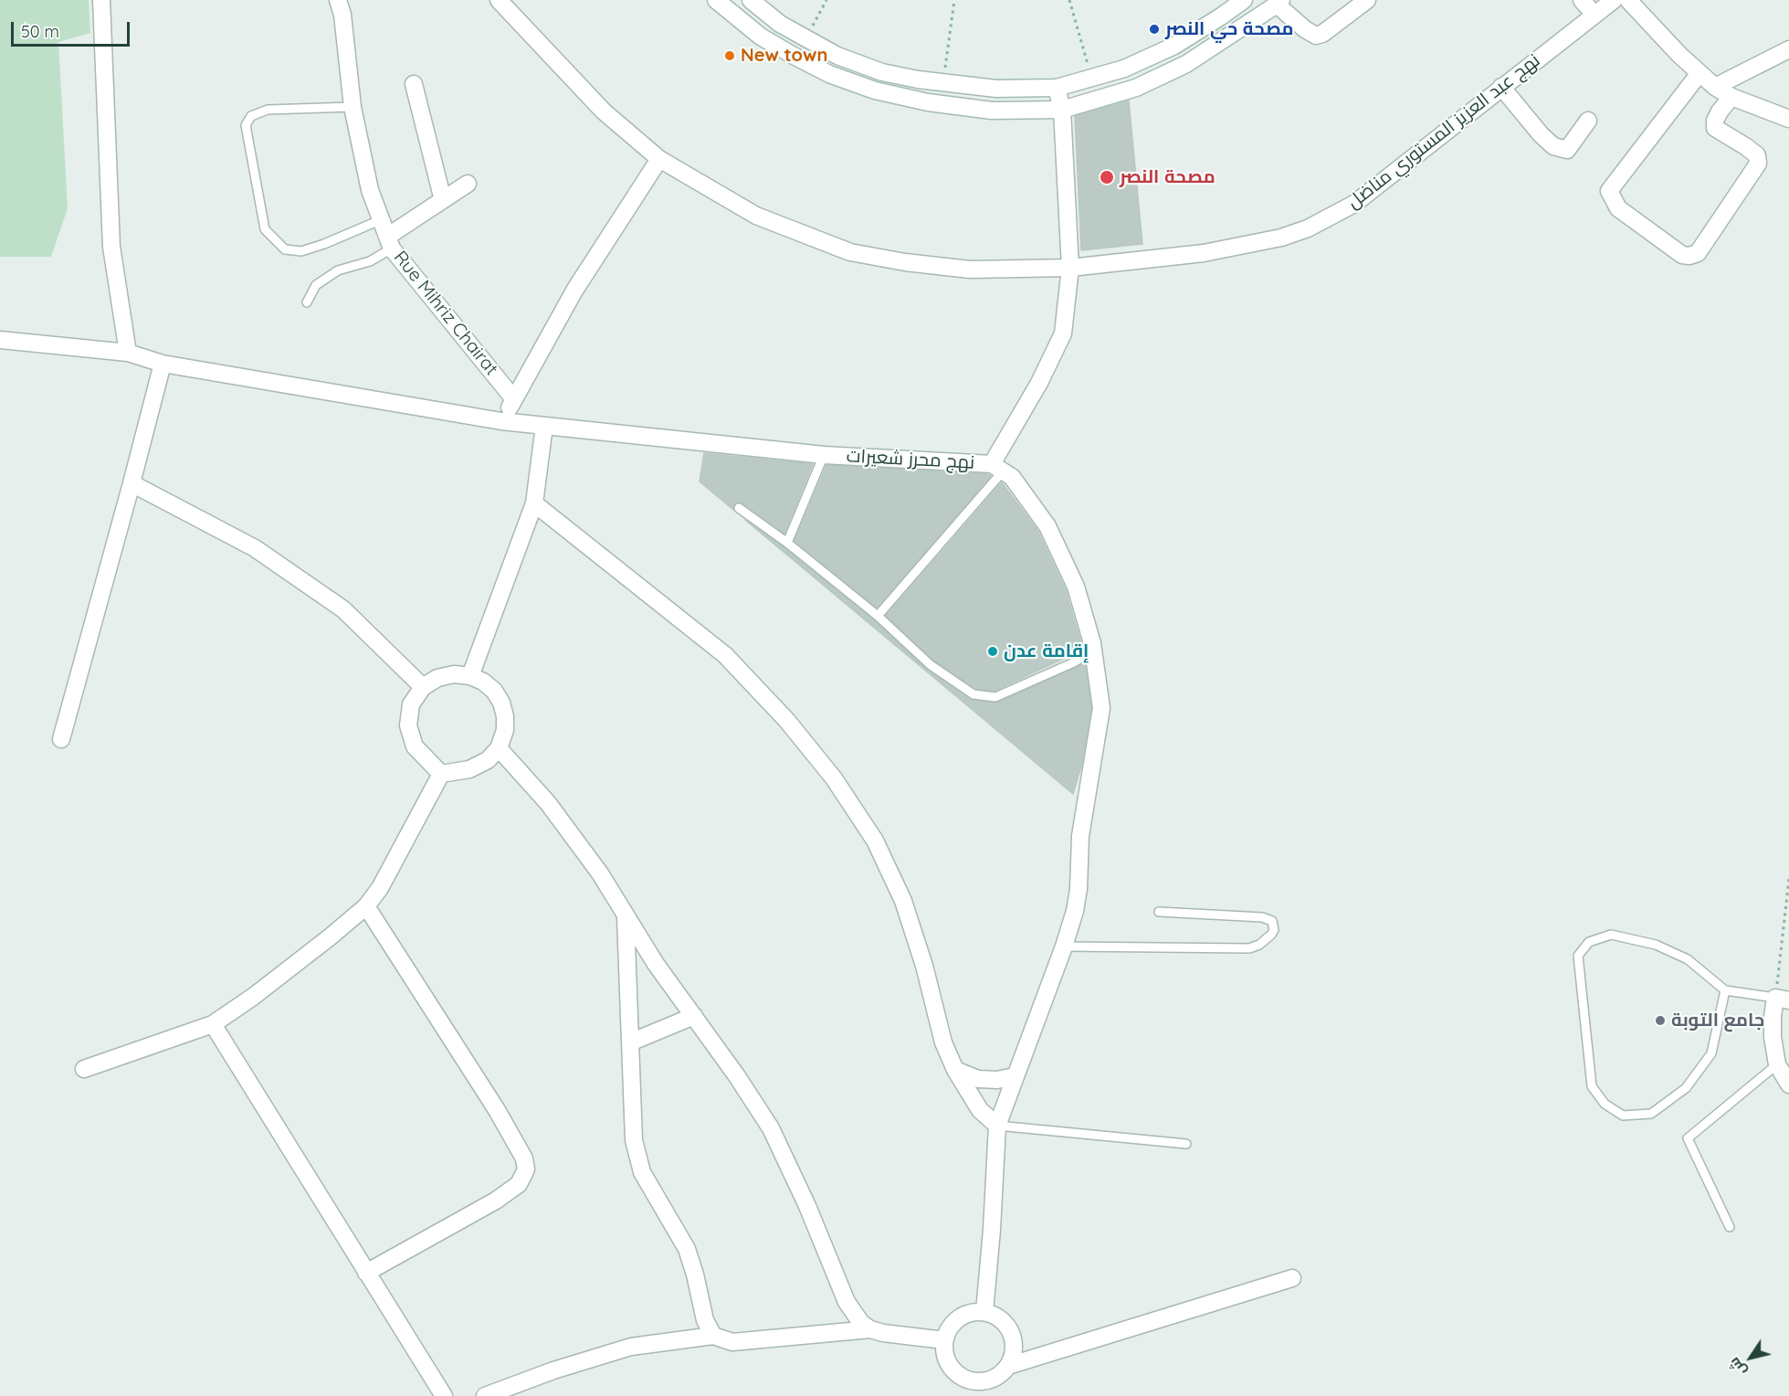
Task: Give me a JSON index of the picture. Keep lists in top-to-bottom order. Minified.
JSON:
{"streets":{"street":["نهج عبد العزيز المستوري مناضل","Rue Mihriz Chairat","نهج محرز شعيرات"]},"crossings":[["نهج عبد العزيز المستوري مناضل","نهج محرز شعيرات"]],"places":["مصحة حي النصر","New town","مصحة النصر","إقامة عدن","جامع التوبة"],"scale_bar":"50 m","north":"bottom left"}
